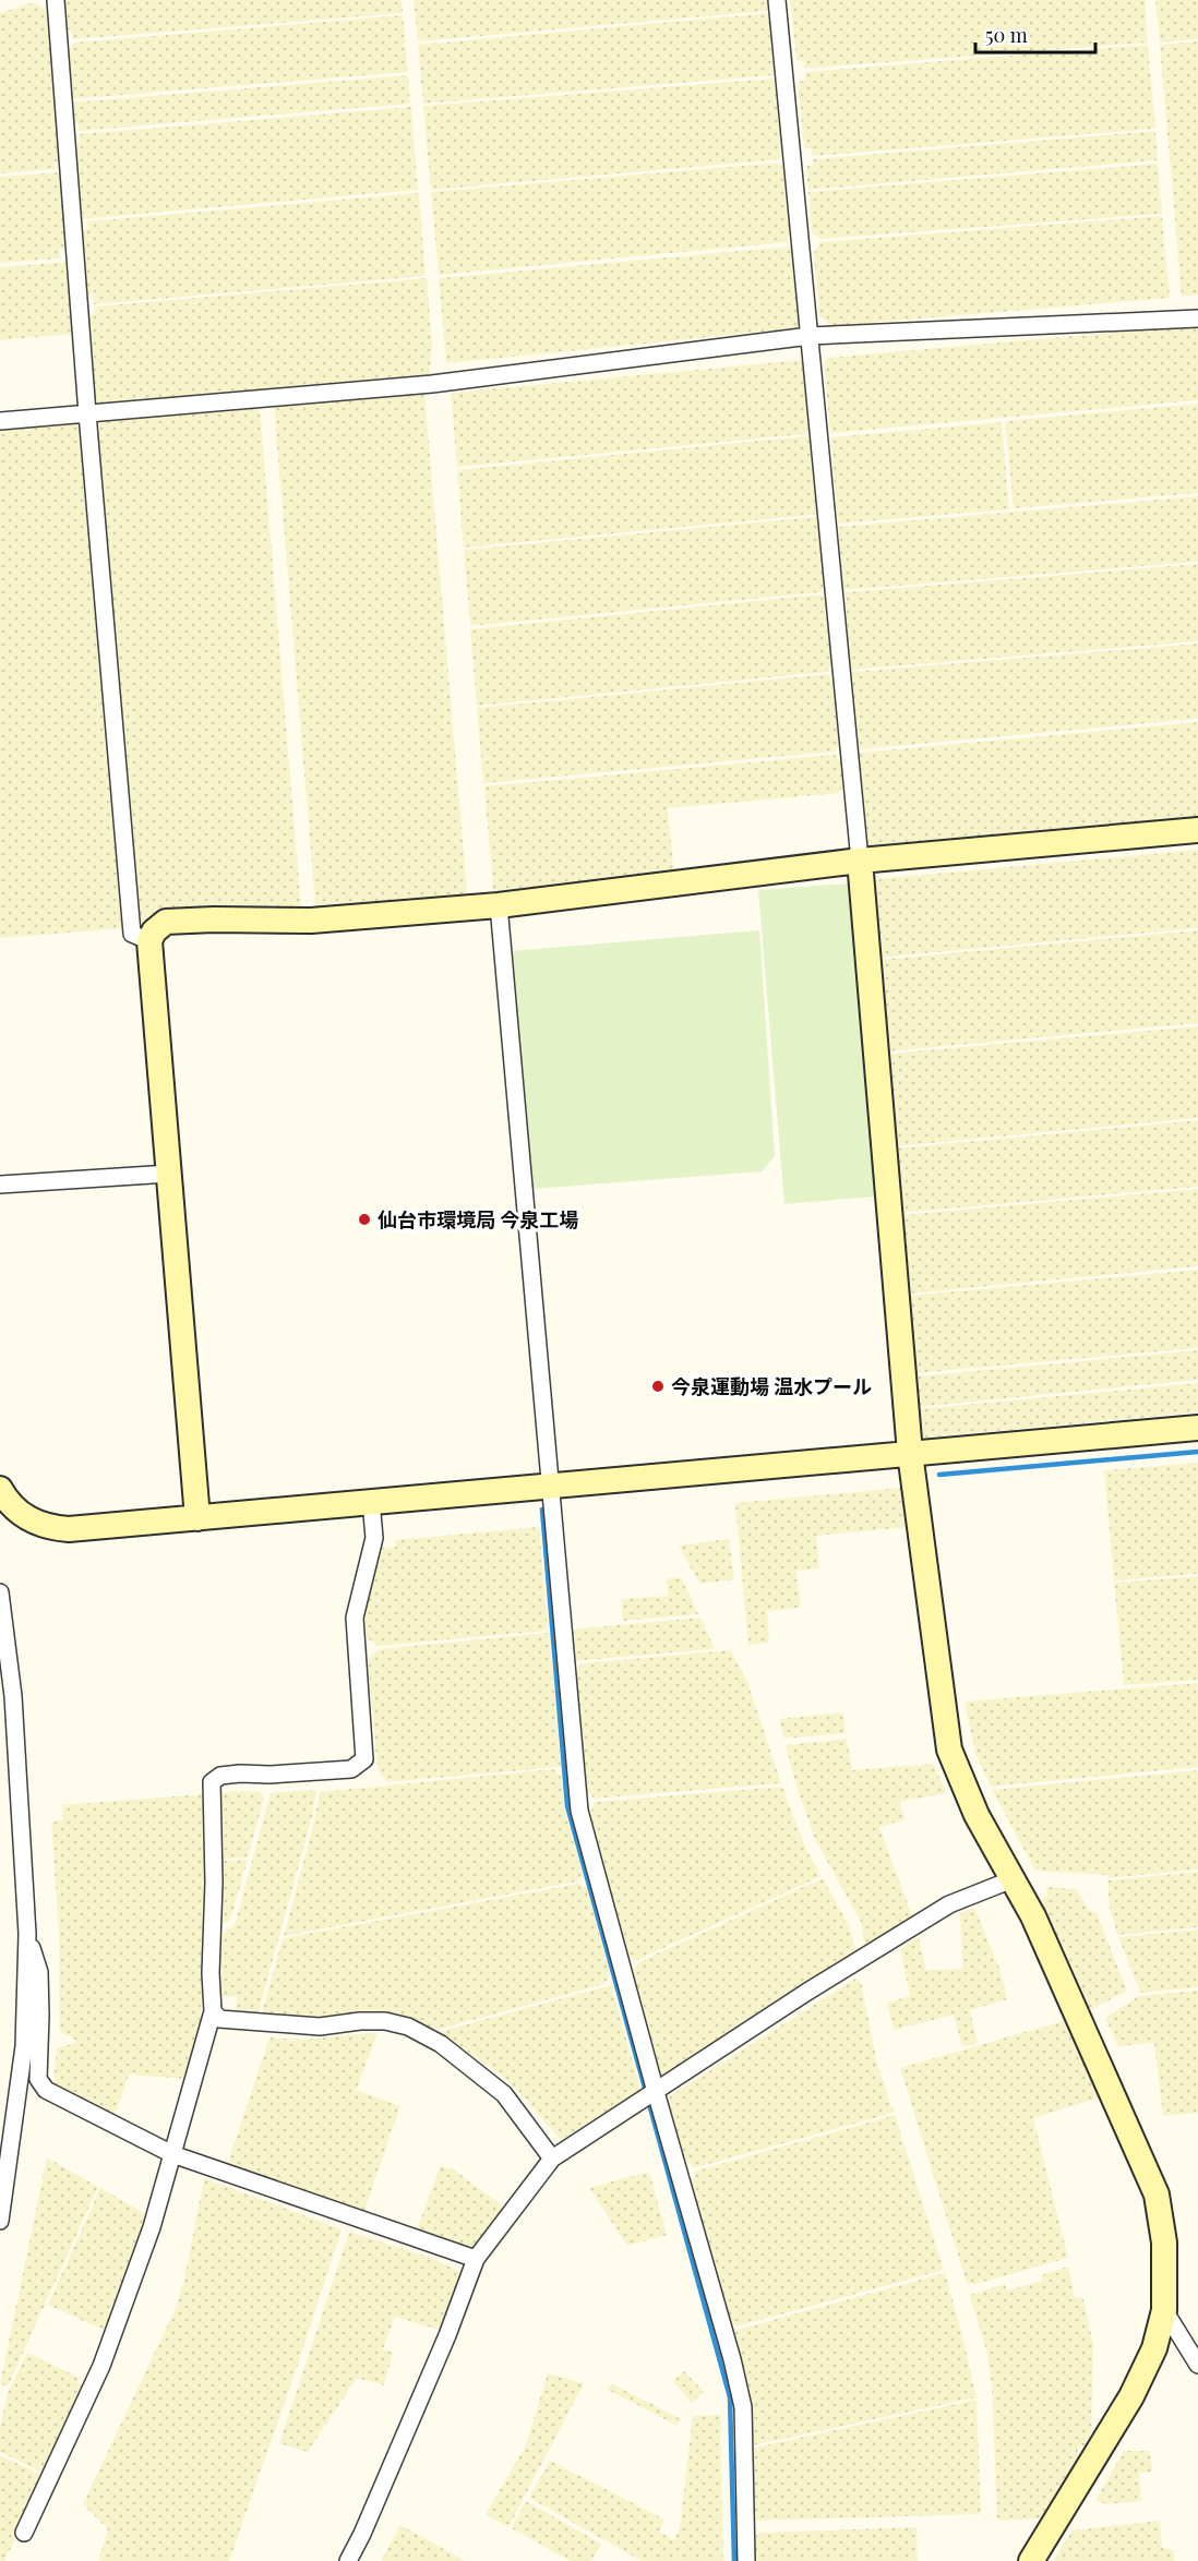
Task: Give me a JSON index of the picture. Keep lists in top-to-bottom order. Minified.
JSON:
{"places":["仙台市環境局 今泉工場","今泉運動場 温水プール"],"scale_bar":"50 m"}
